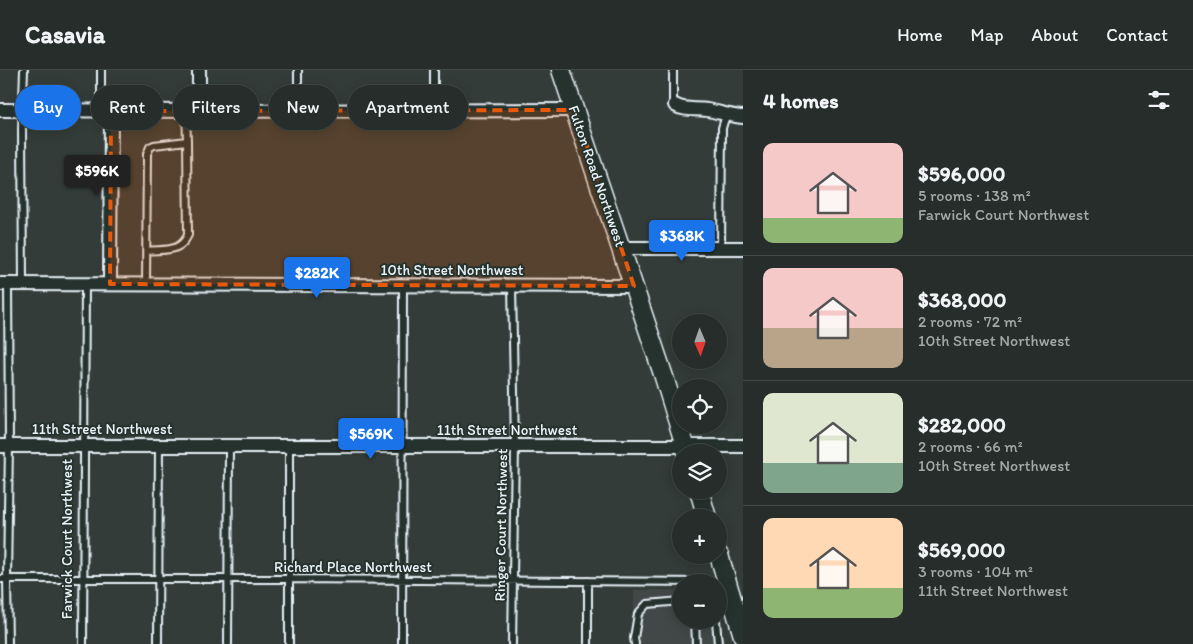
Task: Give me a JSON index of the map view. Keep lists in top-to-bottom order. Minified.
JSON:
{"streets":{"main road":["Fulton Road Northwest"],"street":["10th Street Northwest","11th Street Northwest"],"lane":["Ringer Court Northwest","Farwick Court Northwest","Richard Place Northwest"]},"crossings":[["Fulton Road Northwest","10th Street Northwest"],["10th Street Northwest","Ringer Court Northwest"],["10th Street Northwest","Farwick Court Northwest"],["11th Street Northwest","Ringer Court Northwest"],["11th Street Northwest","Farwick Court Northwest"],["Ringer Court Northwest","Richard Place Northwest"],["Farwick Court Northwest","Richard Place Northwest"]],"north":"bottom","page":{"header":"Casavia","nav":["Home","Map","About","Contact"],"heading":"4 homes","chip":["Buy","Rent","Filters","New","Apartment"],"list":[{"name":"$596,000","note":"5 rooms · 138 m² · Farwick Court Northwest"},{"name":"$368,000","note":"2 rooms · 72 m² · 10th Street Northwest"},{"name":"$282,000","note":"2 rooms · 66 m² · 10th Street Northwest"},{"name":"$569,000","note":"3 rooms · 104 m² · 11th Street Northwest"}],"price":["$596K","$368K","$282K","$569K"],"map_buttons":["+","−"]}}
